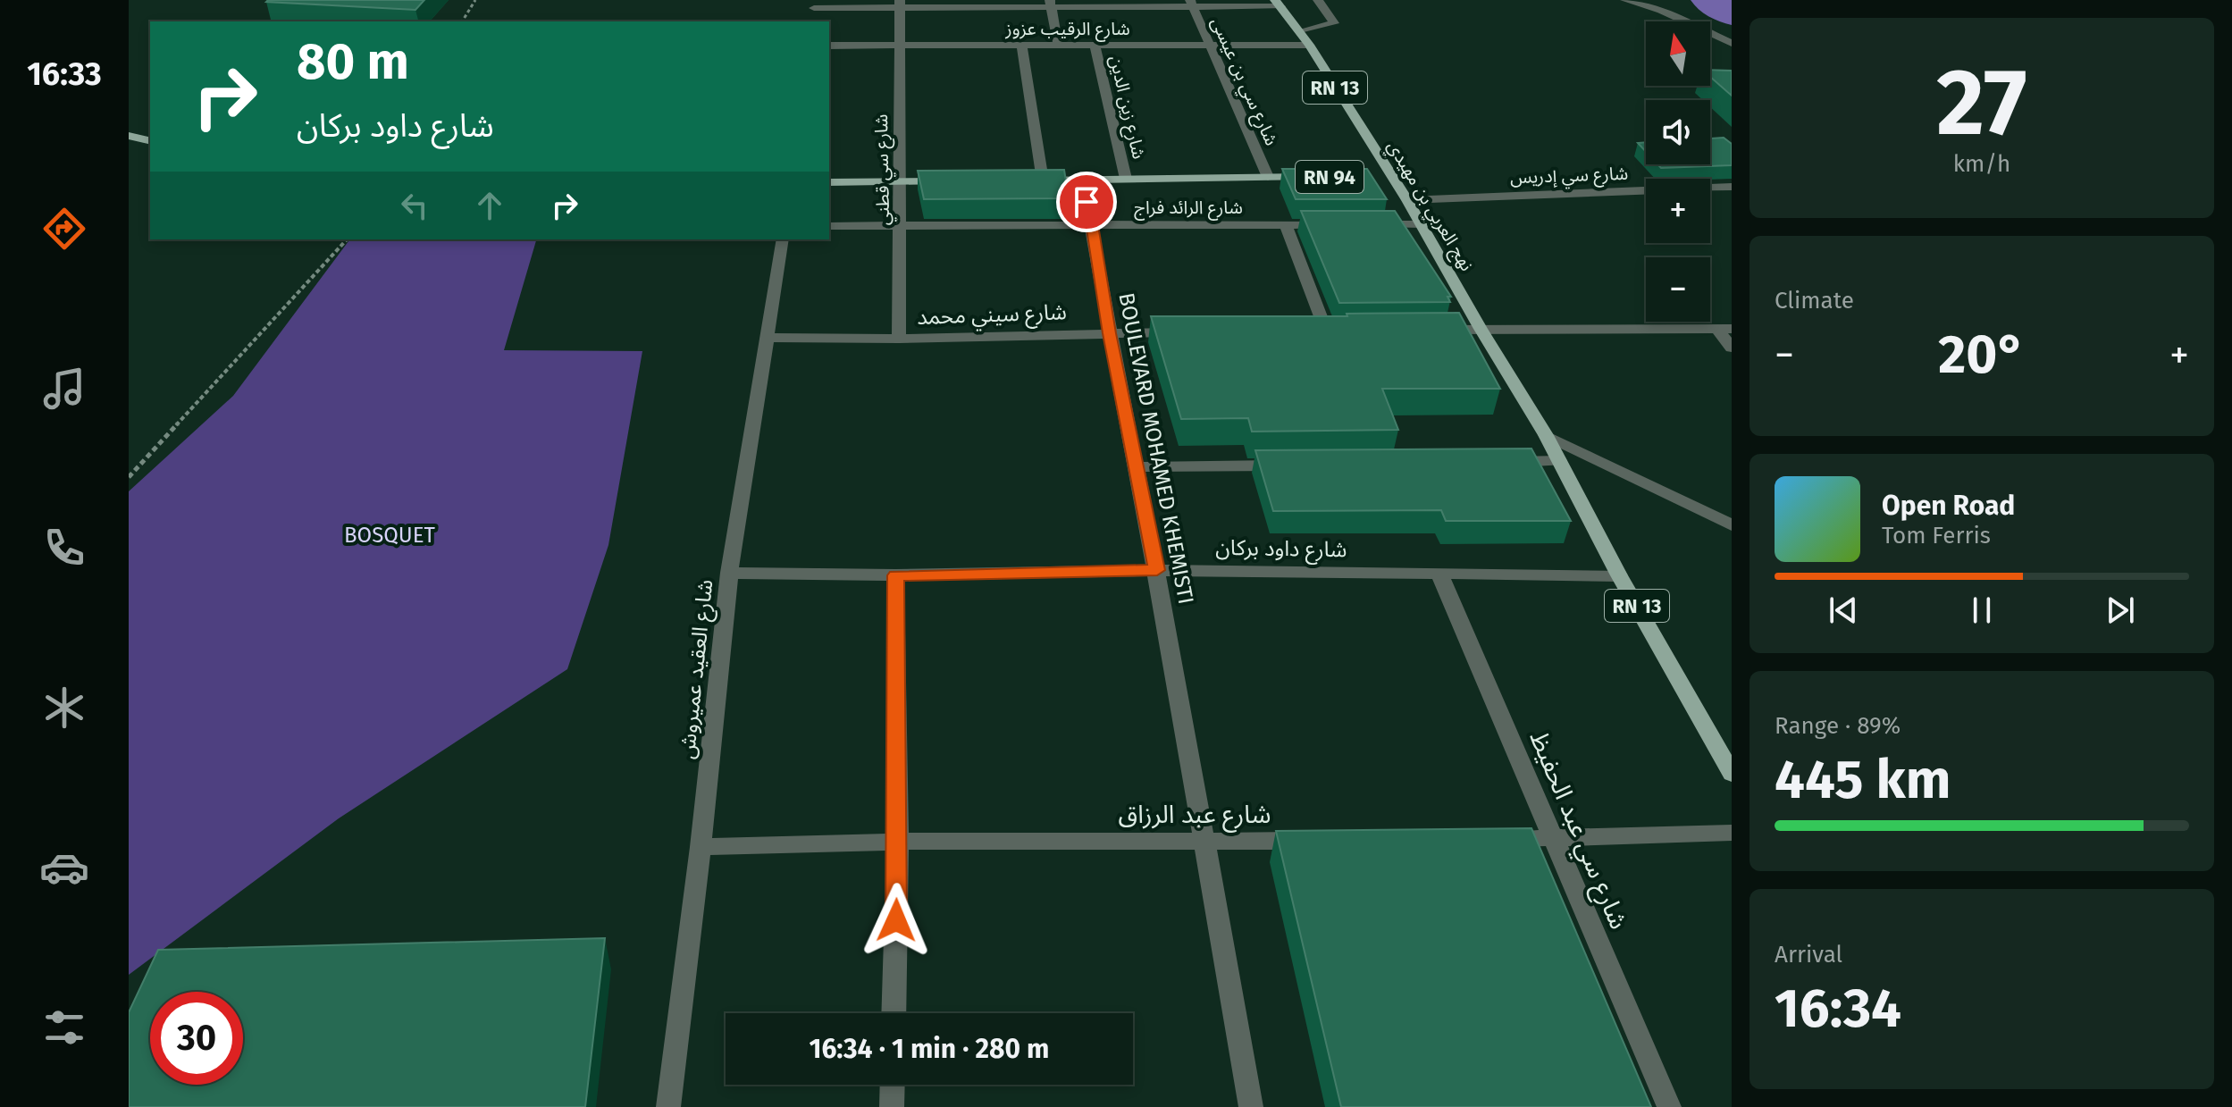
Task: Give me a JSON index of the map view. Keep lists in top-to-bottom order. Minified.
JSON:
{"streets":{"main road":["RN 13","RN 94","نهج العربي بن مهيدي"],"street":["شارع الرقيب عزوز","شارع سي بن عيسى","شارع زين الدين","شارع سي قطني","شارع سي إدريس","شارع الرائد فراج","شارع سيني محمد","BOULEVARD MOHAMED KHEMISTI","شارع داود بركان","شارع العقيد عميروش","شارع عبد الرزاق","شارع سي عبد الحفيظ"]},"crossings":[["شارع الرقيب عزوز","شارع سي بن عيسى"],["شارع الرقيب عزوز","شارع زين الدين"],["شارع الرقيب عزوز","شارع سي قطني"],["شارع الرقيب عزوز","نهج العربي بن مهيدي"],["شارع سي بن عيسى","RN 94"],["RN 13","نهج العربي بن مهيدي"],["RN 13","شارع داود بركان"],["شارع زين الدين","RN 94"],["شارع سي قطني","شارع الرائد فراج"],["شارع سي قطني","شارع سيني محمد"],["شارع سي إدريس","نهج العربي بن مهيدي"],["RN 94","BOULEVARD MOHAMED KHEMISTI"],["شارع الرائد فراج","BOULEVARD MOHAMED KHEMISTI"],["شارع سيني محمد","BOULEVARD MOHAMED KHEMISTI"],["شارع سيني محمد","شارع العقيد عميروش"],["BOULEVARD MOHAMED KHEMISTI","شارع داود بركان"],["BOULEVARD MOHAMED KHEMISTI","شارع عبد الرزاق"],["شارع داود بركان","شارع العقيد عميروش"],["شارع داود بركان","شارع سي عبد الحفيظ"],["شارع العقيد عميروش","شارع عبد الرزاق"]],"parks":["BOSQUET"],"north":"top","page":{"tabs":"16:33","tile":[["27","km/h"],"Climate",["Range · 89%","445 km"],["Arrival","16:34"]],"map_buttons":["+","−"],"turn":["80 m","شارع داود بركان"],"heat":["−","20°","+"],"song":["Open Road","Tom Ferris"],"limit":"30","trip":"16:34 · 1 min · 280 m"}}
